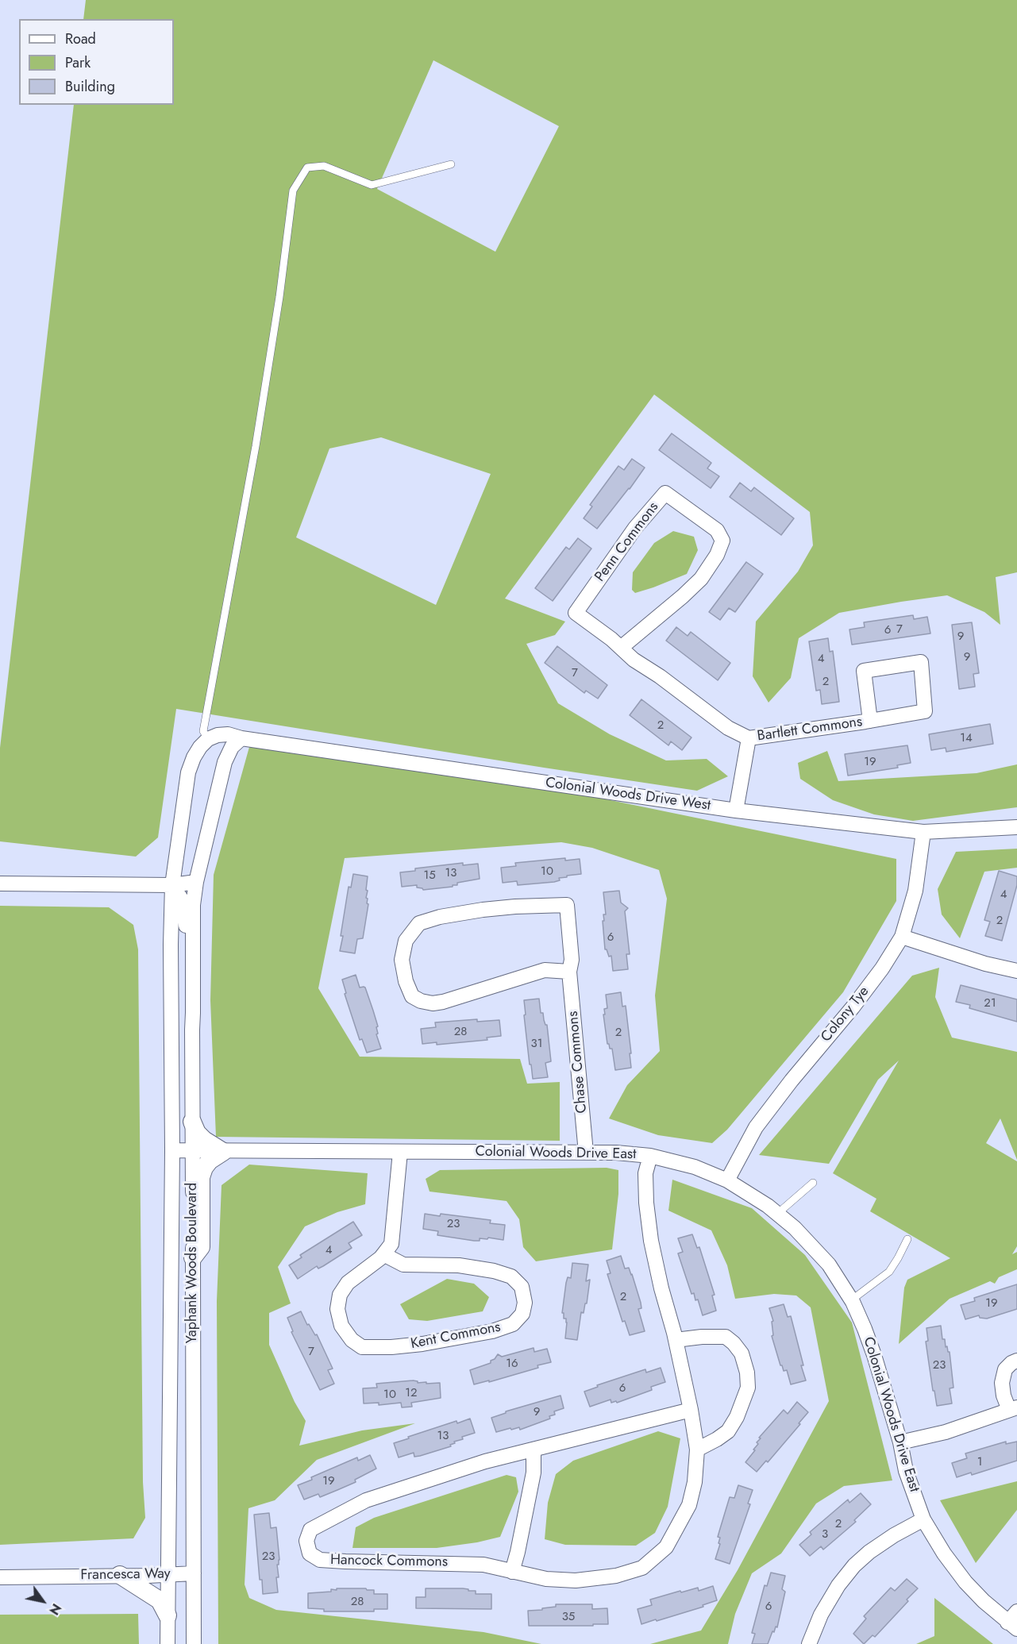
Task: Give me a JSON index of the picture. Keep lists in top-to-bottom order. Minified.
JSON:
{"streets":{"street":["Penn Commons","Bartlett Commons","Colonial Woods Drive West","Colony Tye","Chase Commons","Colonial Woods Drive East","Yaphank Woods Boulevard","Kent Commons","Hancock Commons","Francesca Way"]},"crossings":[["Penn Commons","Bartlett Commons"],["Colonial Woods Drive West","Colony Tye"],["Colonial Woods Drive West","Yaphank Woods Boulevard"],["Colony Tye","Colonial Woods Drive East"],["Chase Commons","Colonial Woods Drive East"],["Colonial Woods Drive East","Yaphank Woods Boulevard"],["Colonial Woods Drive East","Kent Commons"],["Colonial Woods Drive East","Hancock Commons"],["Yaphank Woods Boulevard","Francesca Way"]],"house_numbers":["7","6","9","9","4","7","2","2","14","19","10","13","15","4","2","6","21","28","2","31","23","4","2","19","7","16","23","6","12","10","9","13","1","19","2","3","23","28","6","35"],"legend":["Road","Park","Building"],"north":"bottom right"}
